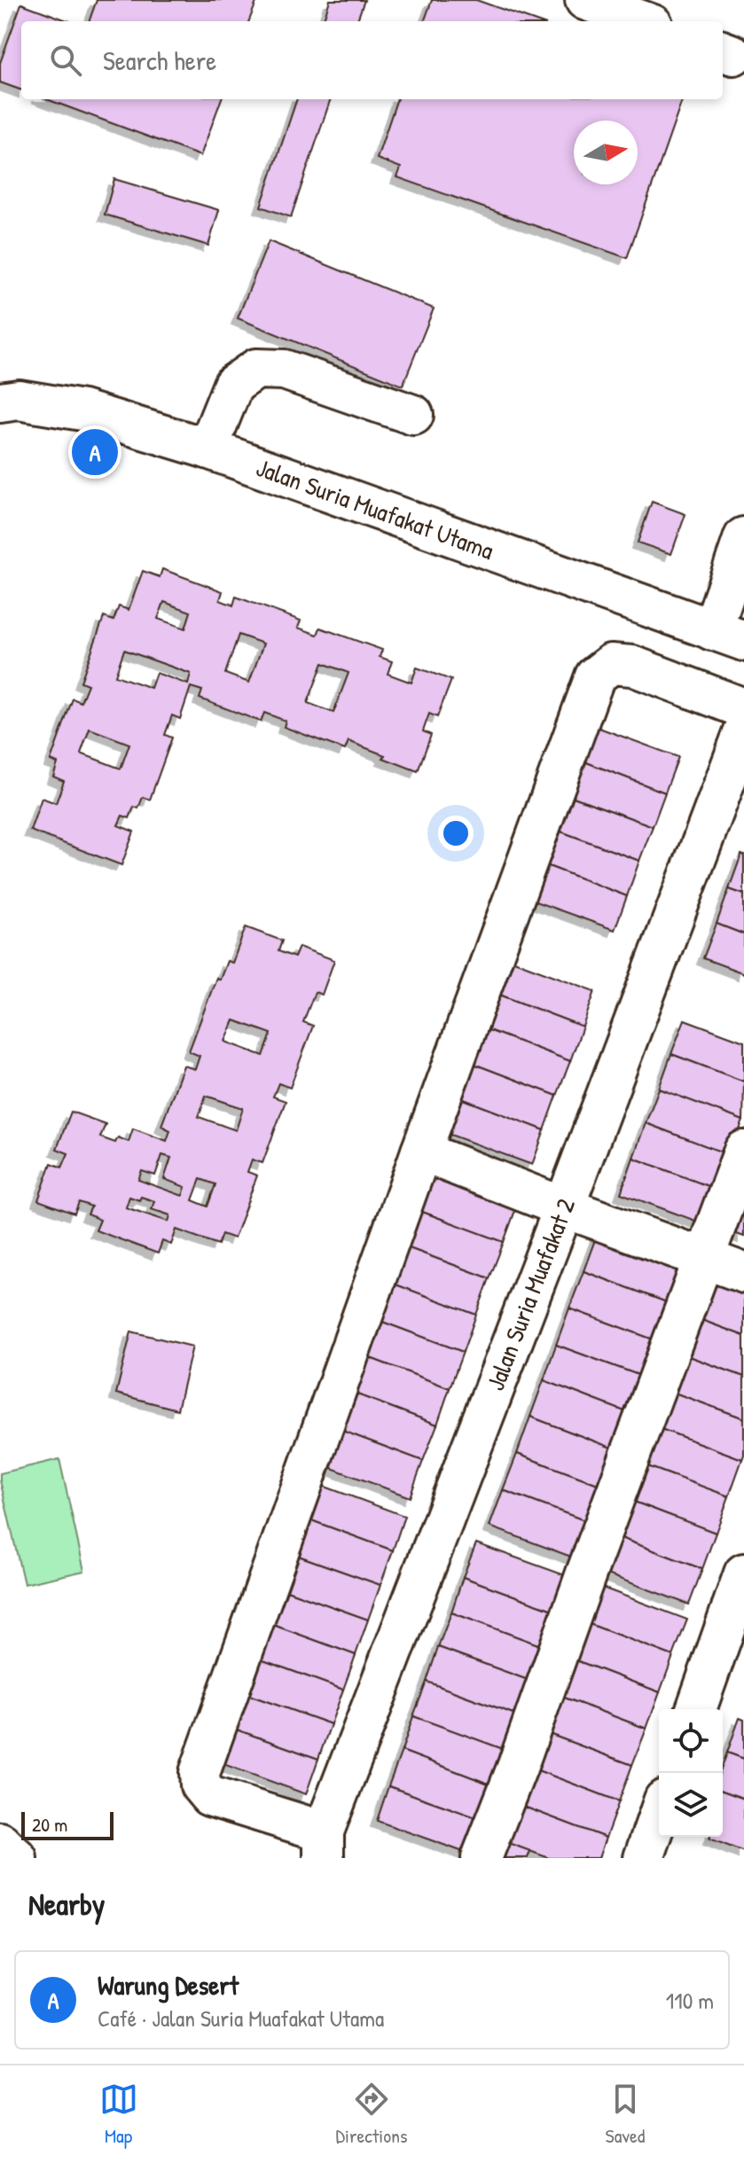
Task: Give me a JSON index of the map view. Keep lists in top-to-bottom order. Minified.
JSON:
{"streets":{"street":["Jalan Suria Muafakat Utama","Jalan Suria Muafakat 2"]},"scale_bar":"20 m","north":"right","page":{"search":"Search here","pins":"A","scale":"20 m","heading":"Nearby","list":[{"mark":"A","name":"Warung Desert","note":"Café · Jalan Suria Muafakat Utama","value":"110 m"}],"nav":["Map","Directions","Saved"]}}
